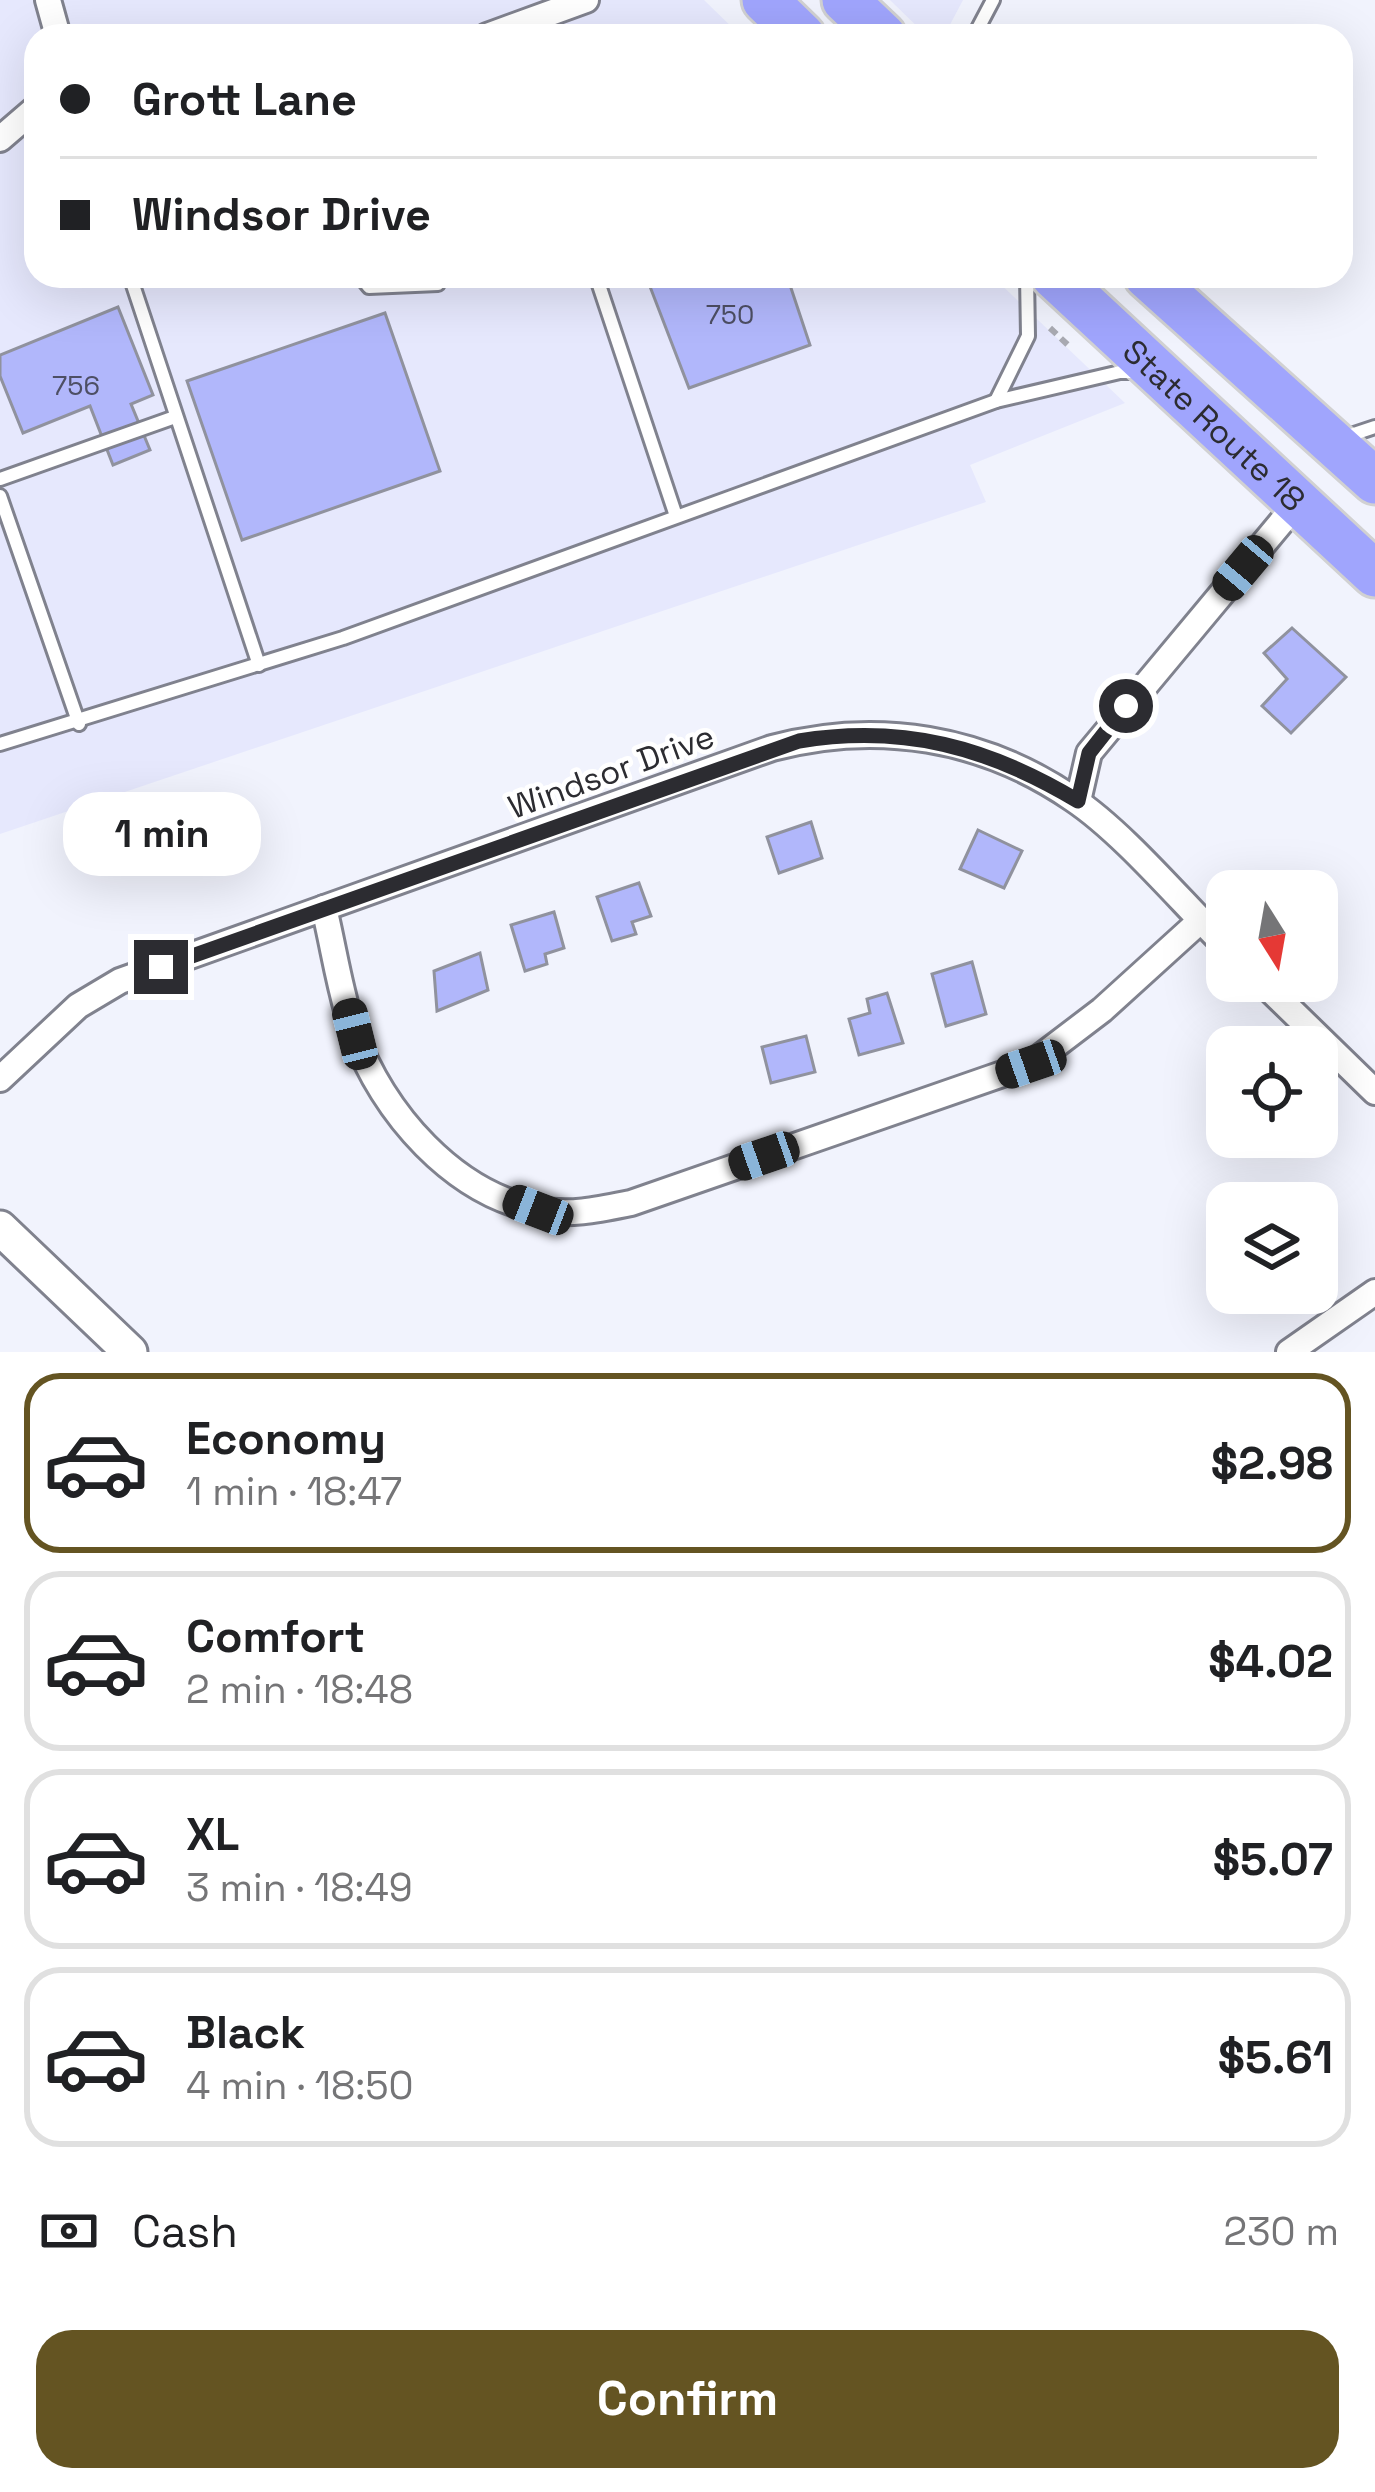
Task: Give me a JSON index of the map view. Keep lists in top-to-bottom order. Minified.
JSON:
{"streets":{"highway":["State Route 18"],"street":["Windsor Drive"]},"house_numbers":["750","756"],"north":"bottom","page":{"banner":["Grott Lane","Windsor Drive"],"bubble":"1 min","list":[{"name":"Economy","note":"1 min · 18:47","value":"$2.98"},{"name":"Comfort","note":"2 min · 18:48","value":"$4.02"},{"name":"XL","note":"3 min · 18:49","value":"$5.07"},{"name":"Black","note":"4 min · 18:50","value":"$5.61"}],"pay":["Cash","230 m"],"buttons":"Confirm"}}
